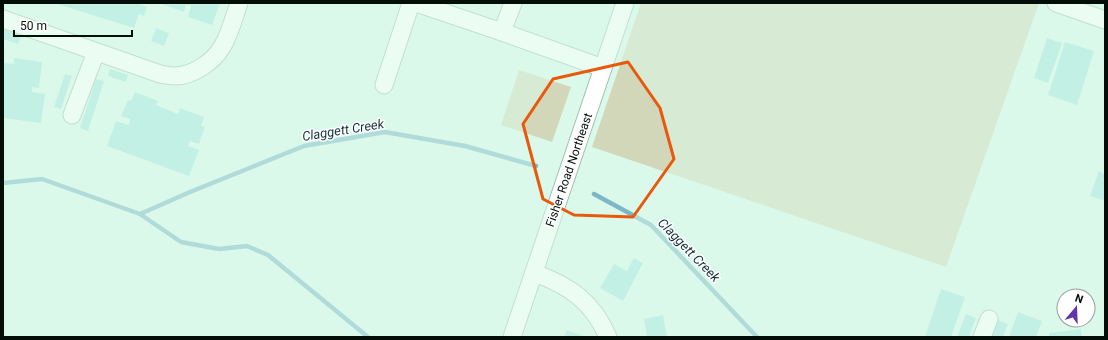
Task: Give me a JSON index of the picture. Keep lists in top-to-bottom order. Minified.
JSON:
{"streets":{"street":["Fisher Road Northeast"]},"water":["Claggett Creek"],"scale_bar":"50 m","north":"top"}
